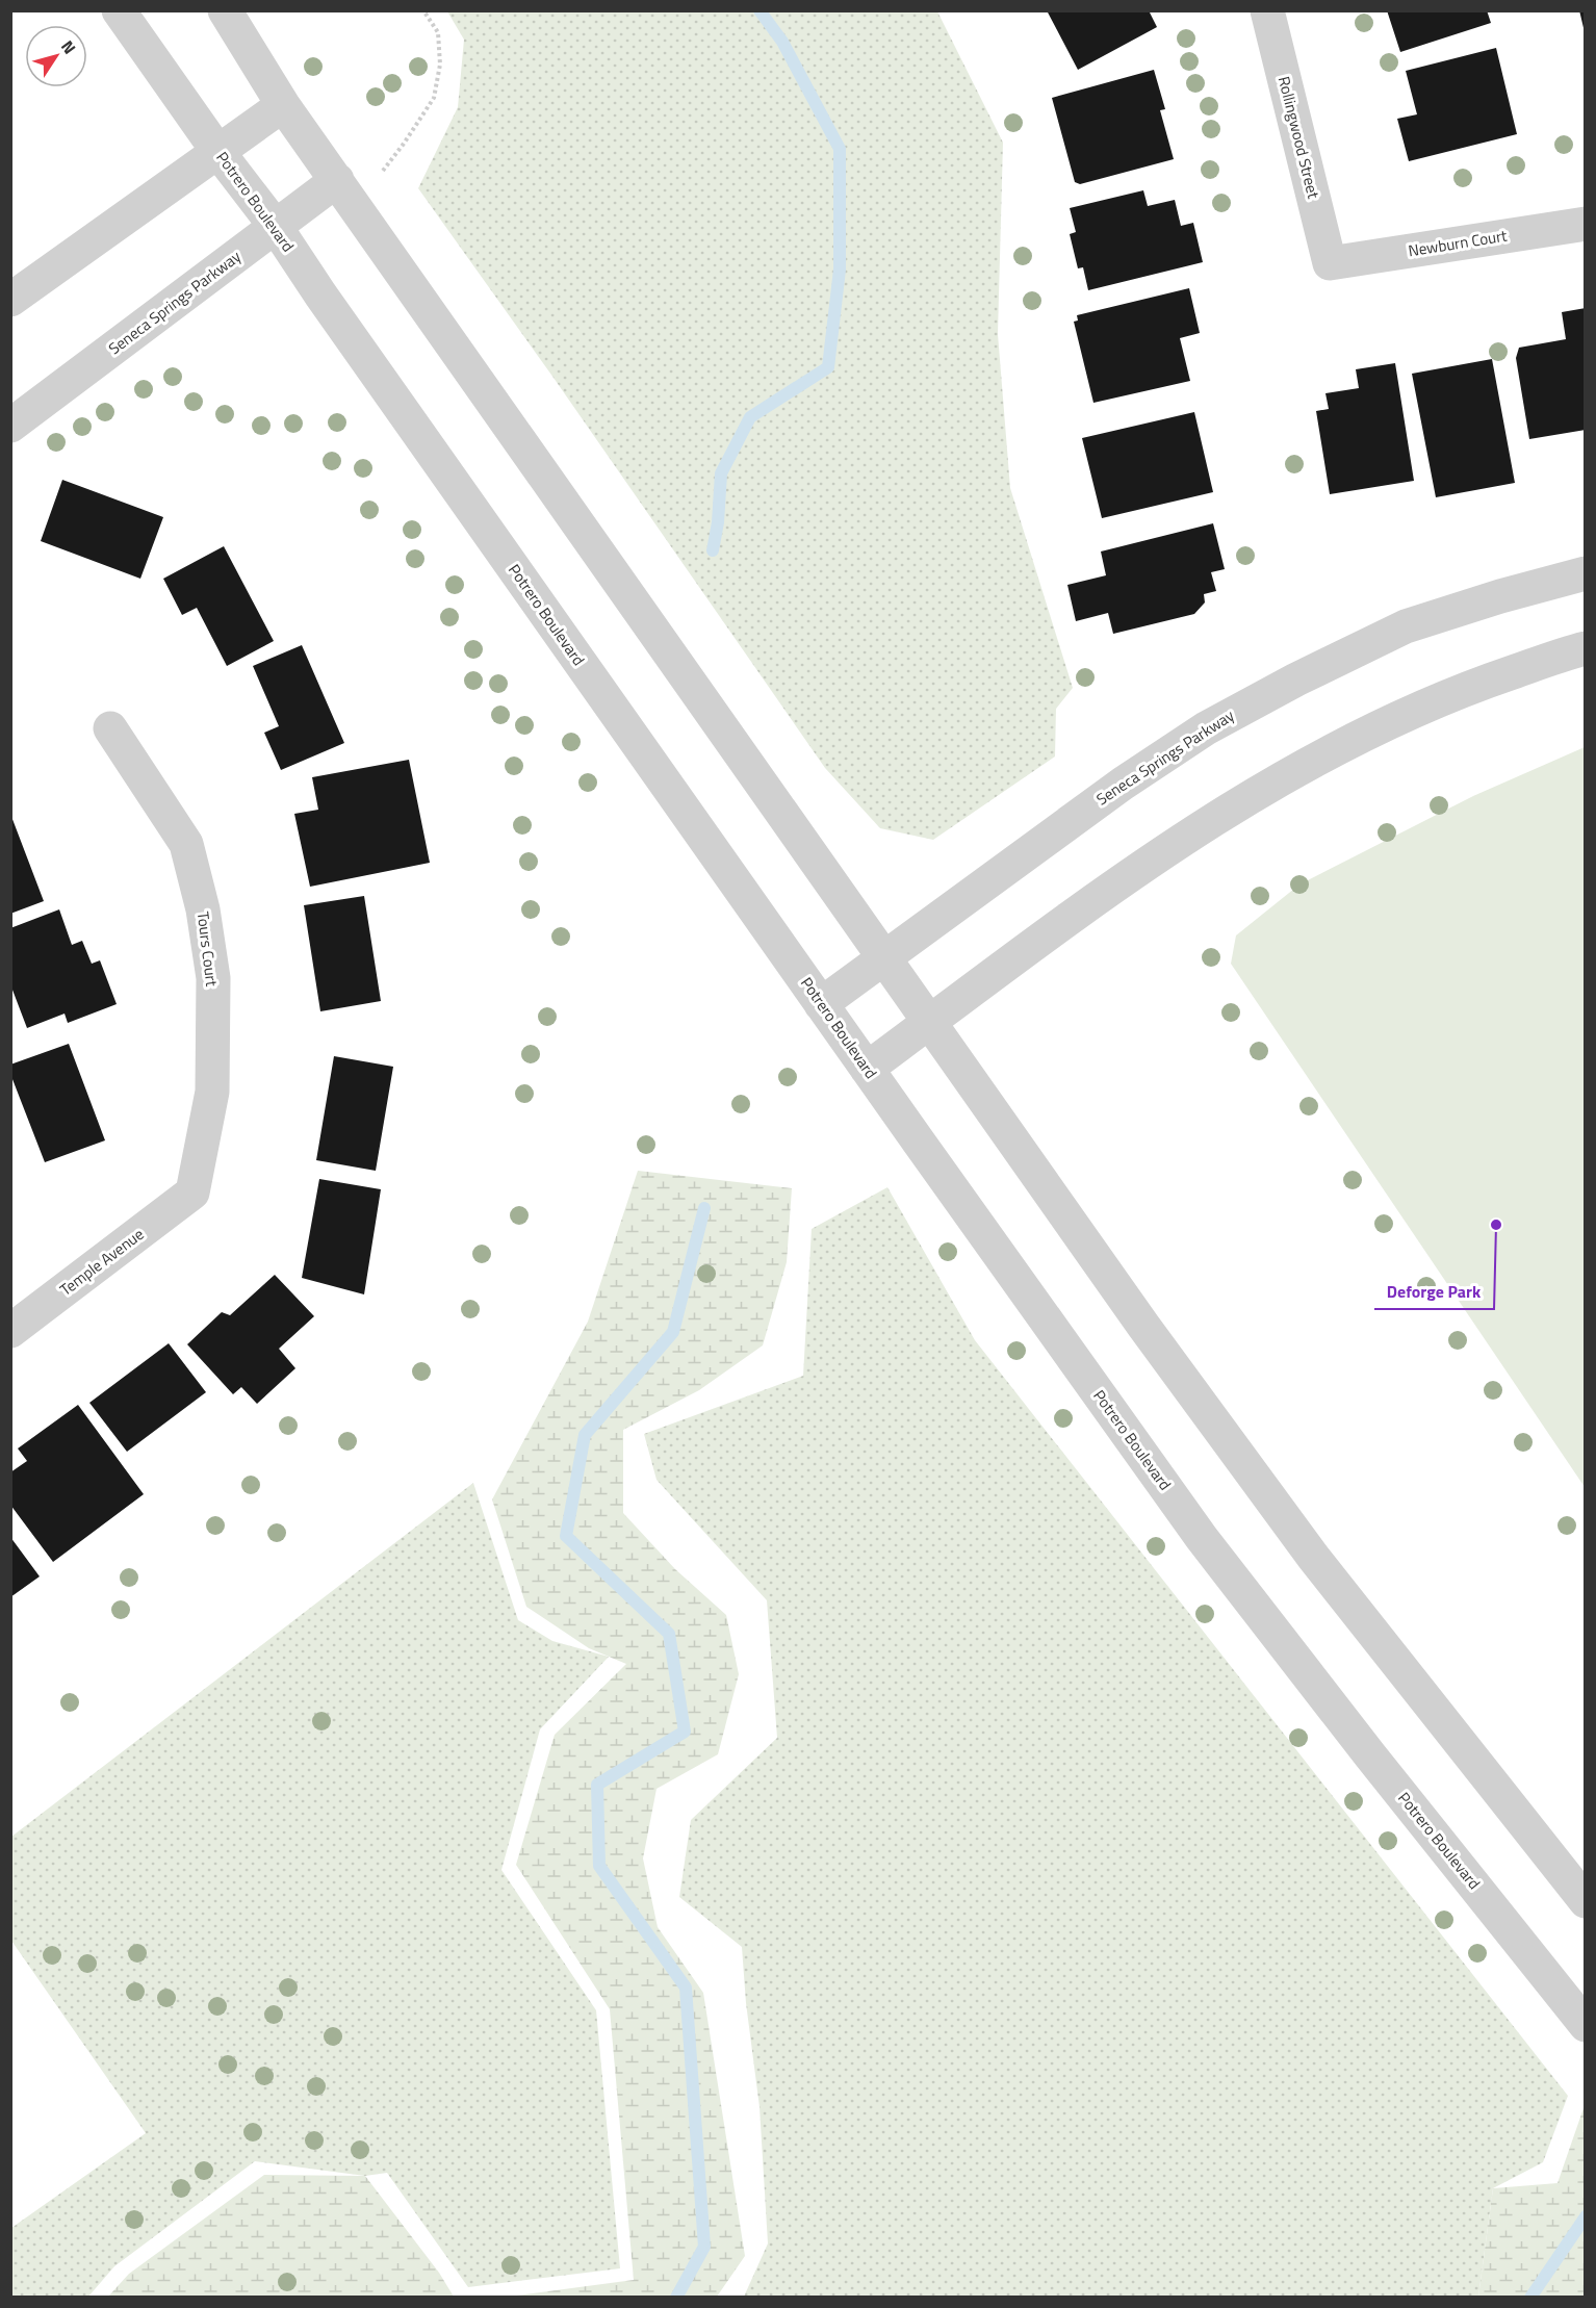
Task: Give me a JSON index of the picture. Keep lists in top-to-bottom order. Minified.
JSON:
{"streets":{"street":["Rollingwood Street","Potrero Boulevard","Newburn Court","Seneca Springs Parkway","Tours Court","Temple Avenue"]},"crossings":[["Rollingwood Street","Newburn Court"],["Potrero Boulevard","Seneca Springs Parkway"],["Tours Court","Temple Avenue"]],"places":["Deforge Park"],"north":"top right"}
